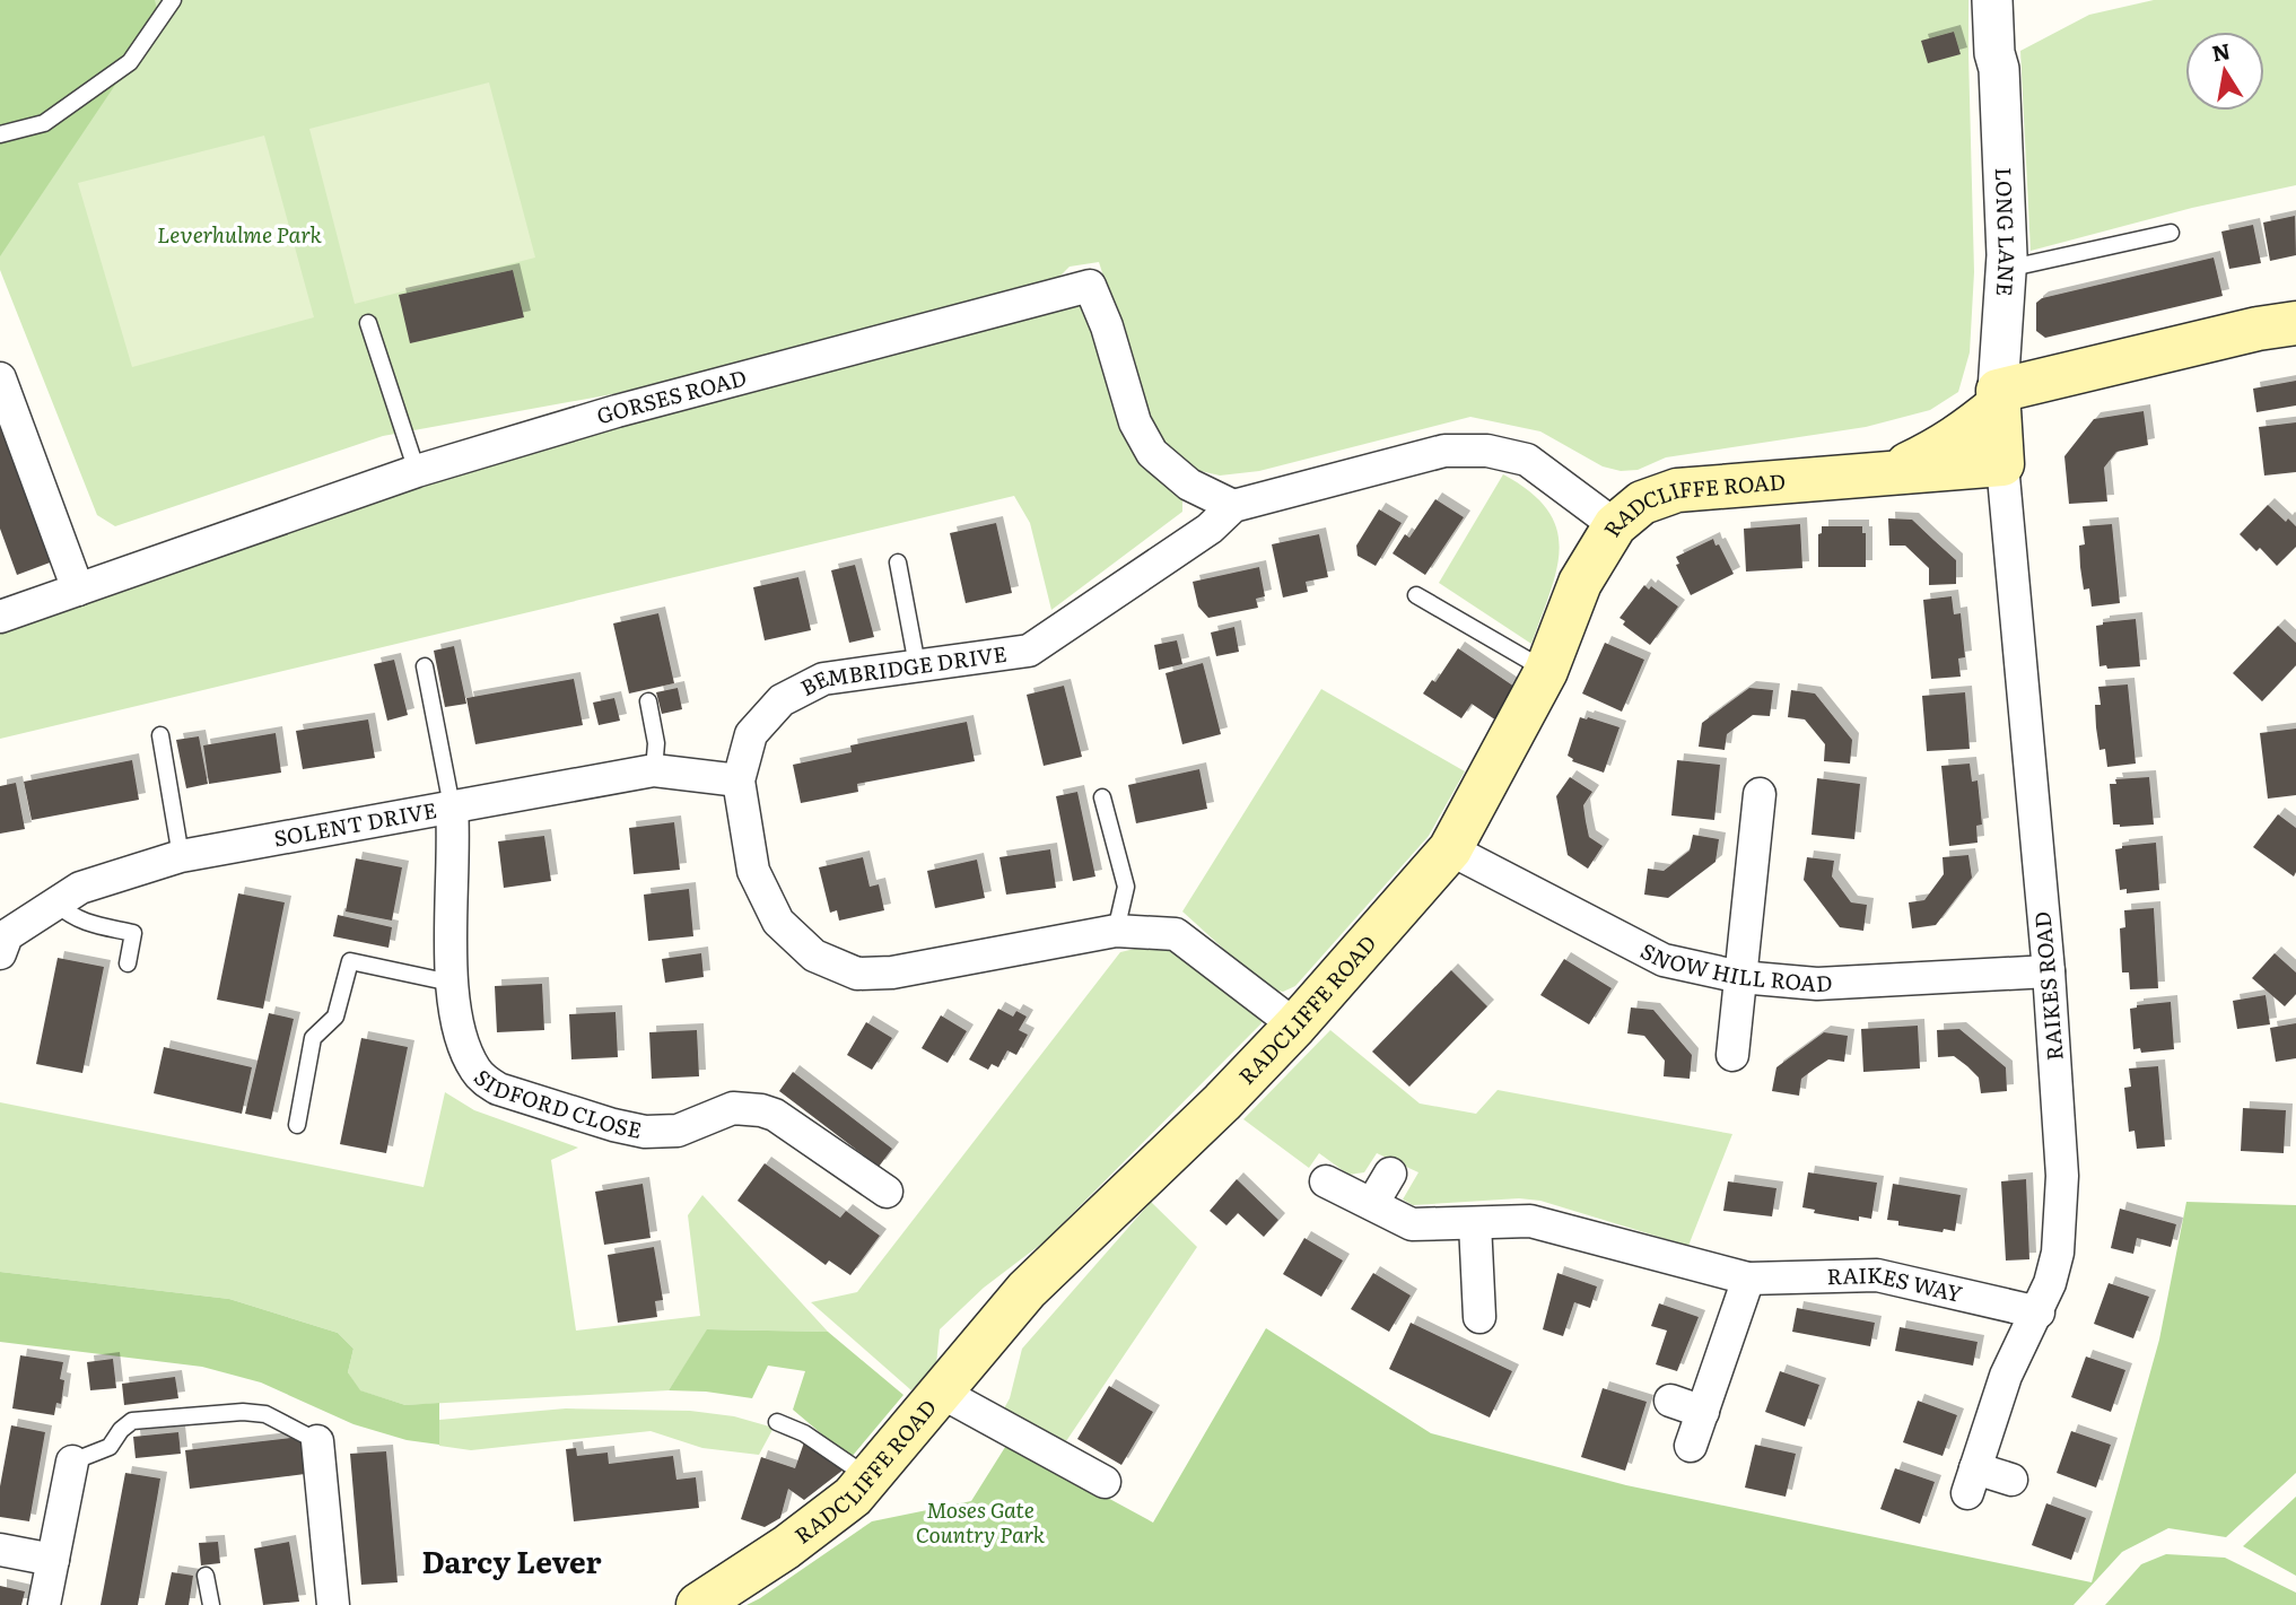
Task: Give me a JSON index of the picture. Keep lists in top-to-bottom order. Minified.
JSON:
{"streets":{"main road":["LONG LANE","RADCLIFFE ROAD"],"street":["GORSES ROAD","BEMBRIDGE DRIVE","SOLENT DRIVE","SNOW HILL ROAD","RAIKES ROAD","SIDFORD CLOSE","RAIKES WAY"]},"crossings":[["LONG LANE","RADCLIFFE ROAD"],["LONG LANE","RAIKES ROAD"],["GORSES ROAD","BEMBRIDGE DRIVE"],["RADCLIFFE ROAD","BEMBRIDGE DRIVE"],["RADCLIFFE ROAD","SNOW HILL ROAD"],["RADCLIFFE ROAD","RAIKES ROAD"],["BEMBRIDGE DRIVE","SOLENT DRIVE"],["SOLENT DRIVE","SIDFORD CLOSE"],["SNOW HILL ROAD","RAIKES ROAD"],["RAIKES ROAD","RAIKES WAY"]],"districts":["Darcy Lever"],"parks":["Leverhulme Park","Moses Gate Country Park"],"north":"top"}
